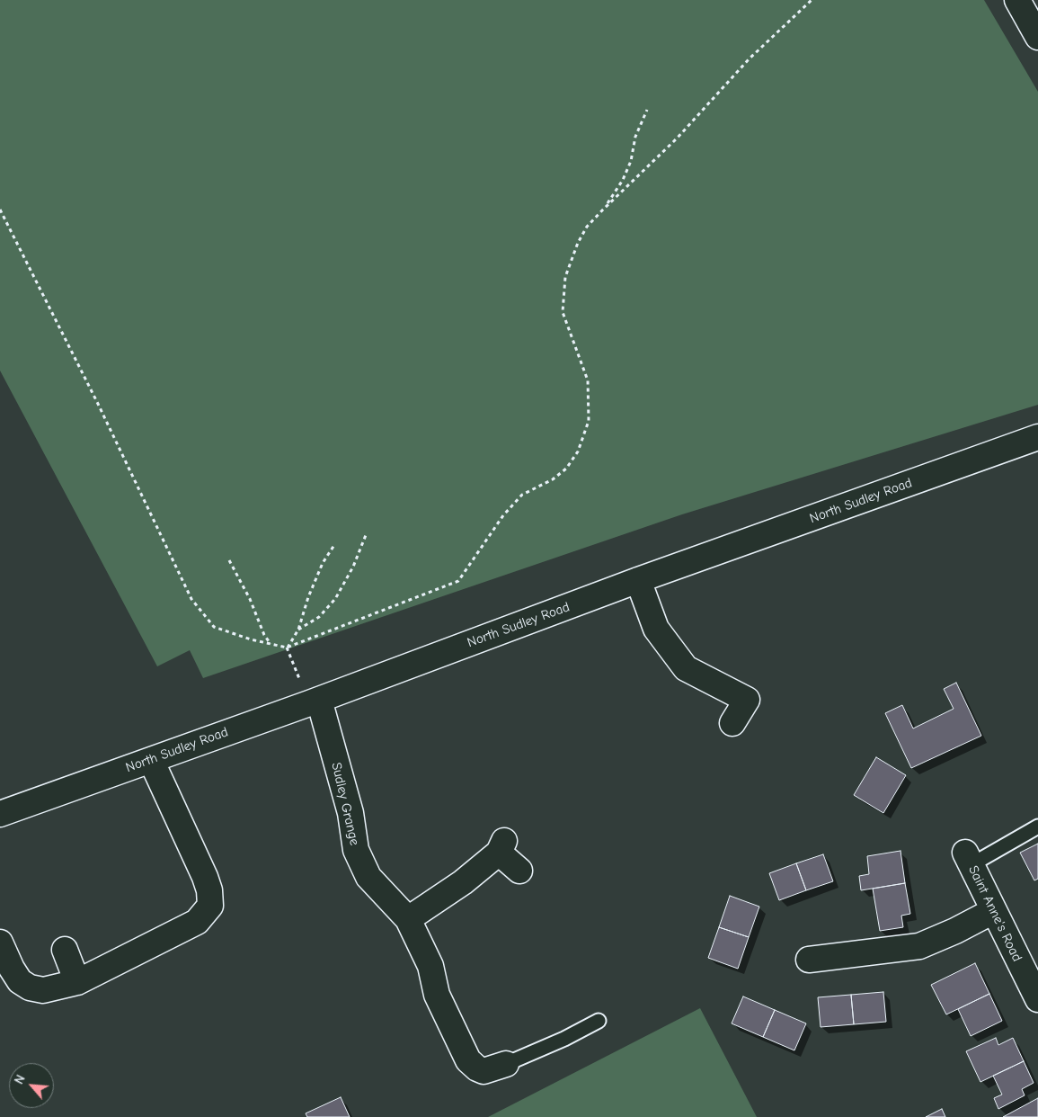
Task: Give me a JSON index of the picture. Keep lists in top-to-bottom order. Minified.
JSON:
{"streets":{"street":["North Sudley Road","Sudley Grange","Saint Anne's Road"]},"crossings":[["North Sudley Road","Sudley Grange"]],"north":"top left"}
